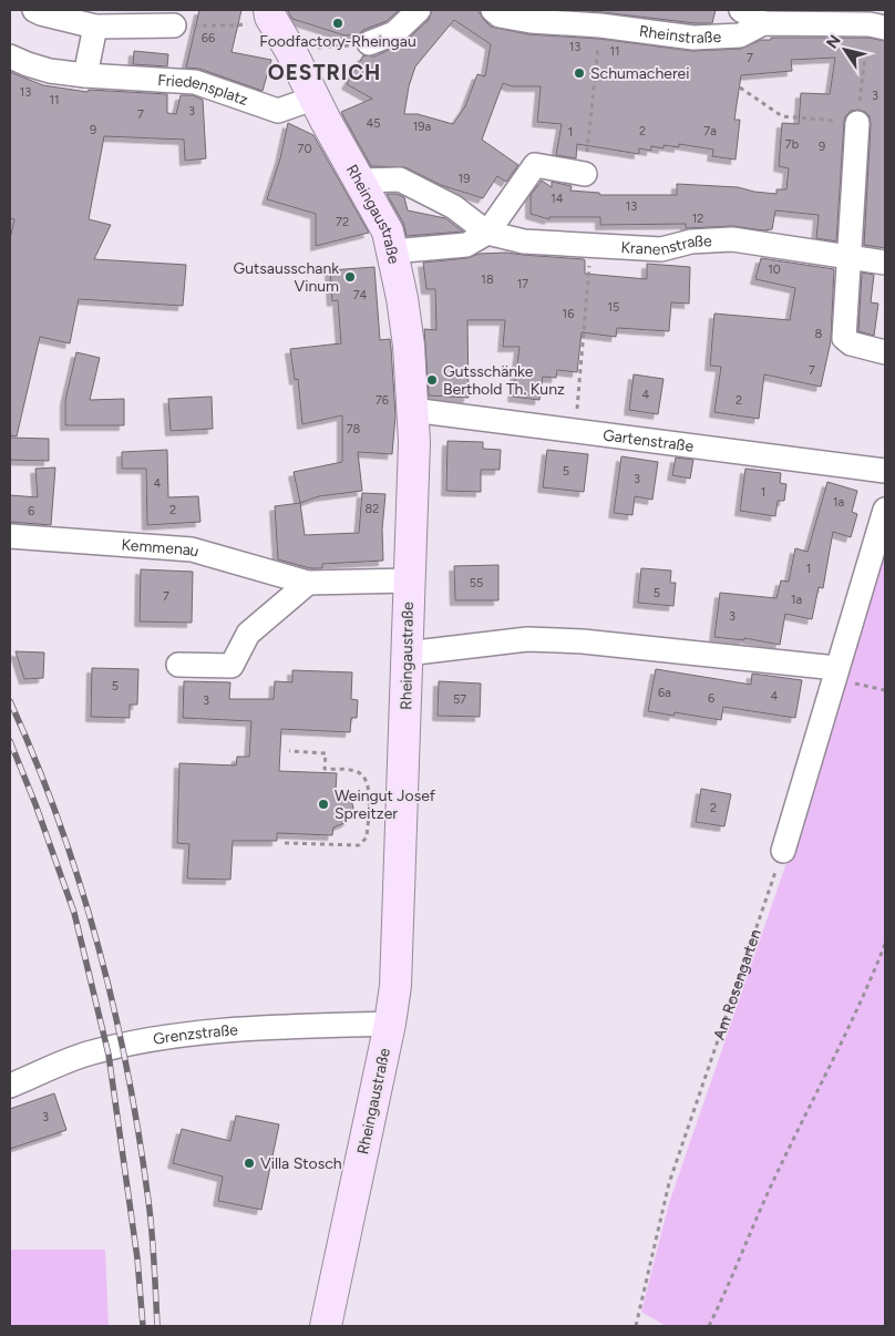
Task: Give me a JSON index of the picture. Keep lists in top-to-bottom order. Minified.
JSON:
{"streets":{"main road":["Rheingaustraße"],"street":["Rheinstraße","Friedensplatz","Kranenstraße","Gartenstraße","Kemmenau","Grenzstraße"],"path":["Am Rosengarten"]},"crossings":[["Friedensplatz","Rheingaustraße"],["Rheingaustraße","Kranenstraße"],["Rheingaustraße","Gartenstraße"],["Rheingaustraße","Kemmenau"],["Rheingaustraße","Grenzstraße"]],"districts":["OESTRICH"],"places":["Foodfactory-Rheingau","Schumacherei","Gutsausschank Vinum","Gutsschänke Berthold Th. Kunz","Weingut Josef Spreitzer","Villa Stosch"],"house_numbers":["66","13","11","7","13","3","11","3","7","45","19a","9","2","7a","1","7b","9","70","19","14","13","12","72","10","18","17","74","15","16","8","7","4","76","2","78","5","3","4","1","1a","82","2","6","1","55","5","7","1a","3","5","6a","4","6","57","3","2","3"],"north":"top left"}
